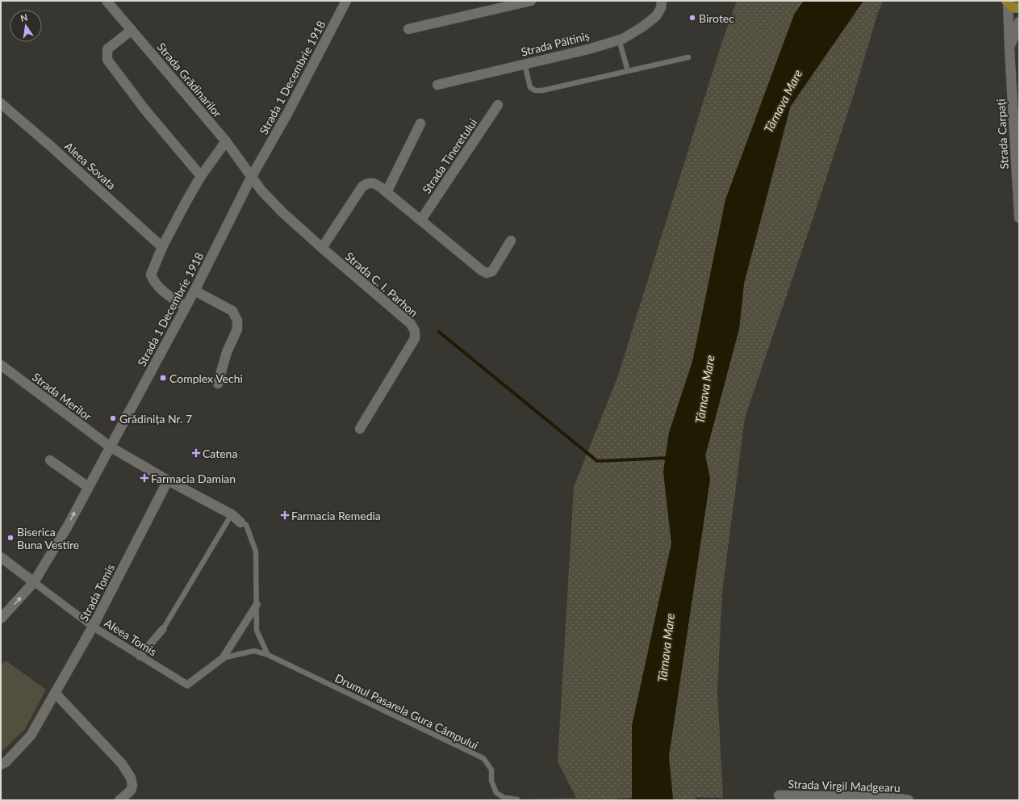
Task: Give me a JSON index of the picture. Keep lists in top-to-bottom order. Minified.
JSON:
{"streets":{"street":["Strada Păltiniș","Strada 1 Decembrie 1918","Strada Grădinarilor","Strada Carpați","Strada Tineretului","Aleea Sovata","Strada C. I. Parhon","Strada Merilor","Strada Tomis","Aleea Tomis","Strada Virgil Madgearu"],"lane":["Drumul Pasarela Gura Câmpului"]},"crossings":[["Strada 1 Decembrie 1918","Strada Grădinarilor"],["Strada 1 Decembrie 1918","Strada C. I. Parhon"],["Strada 1 Decembrie 1918","Strada Merilor"],["Strada 1 Decembrie 1918","Aleea Tomis"],["Strada Grădinarilor","Strada C. I. Parhon"],["Strada Tomis","Aleea Tomis"]],"water":["Târnava Mare"],"places":{"other":["Birotec","Grădinița Nr. 7","Biserica Buna Vestire"],"transit":["Complex Vechi"],"health":["Catena","Farmacia Damian","Farmacia Remedia"]},"north":"top"}
